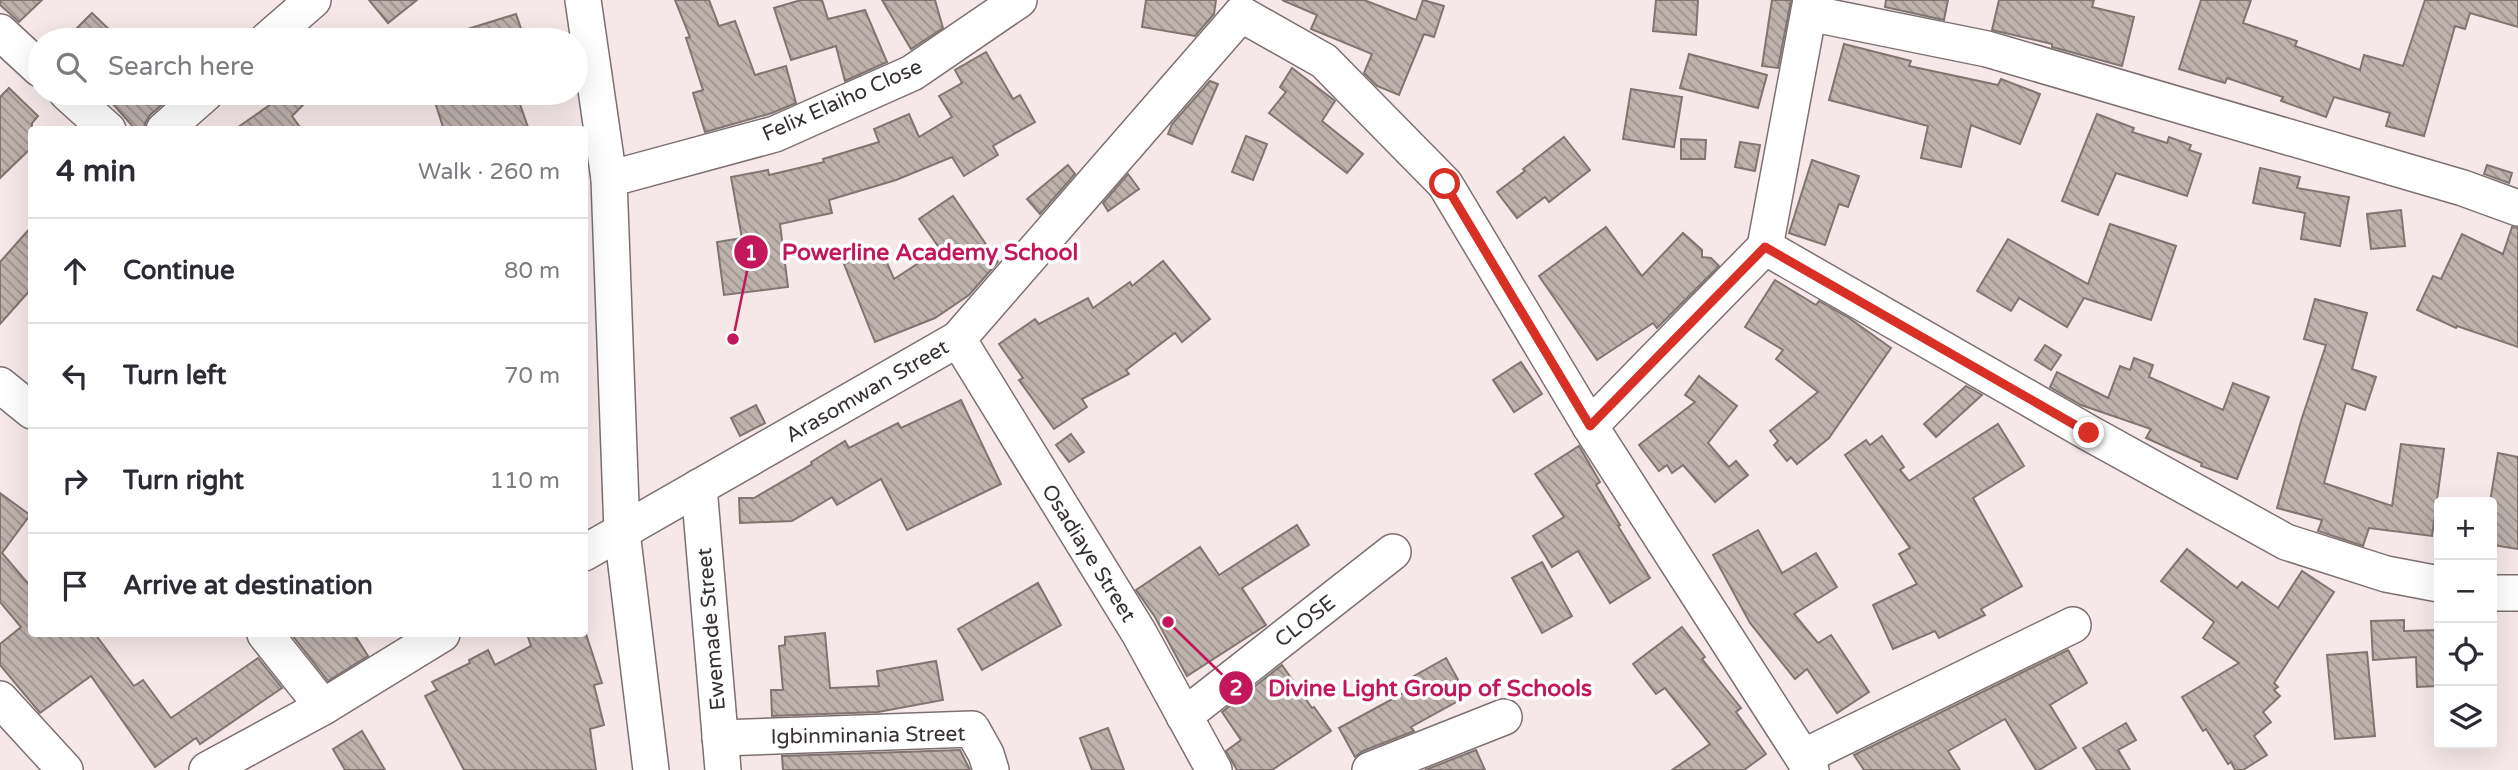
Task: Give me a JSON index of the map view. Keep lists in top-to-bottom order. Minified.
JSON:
{"streets":{"street":["Felix Elaiho Close","Arasomwan Street","Osadiaye Street","CLOSE","Ewemade Street","Igbinminania Street"]},"crossings":[["Arasomwan Street","Osadiaye Street"],["Arasomwan Street","Ewemade Street"],["Osadiaye Street","CLOSE"],["Ewemade Street","Igbinminania Street"]],"places":["Powerline Academy School","Divine Light Group of Schools"],"page":{"search":"Search here","heading":["4 min","Walk · 260 m"],"list":[["Continue","80 m"],["Turn left","70 m"],["Turn right","110 m"],"Arrive at destination"],"map_buttons":["+","−"]}}
